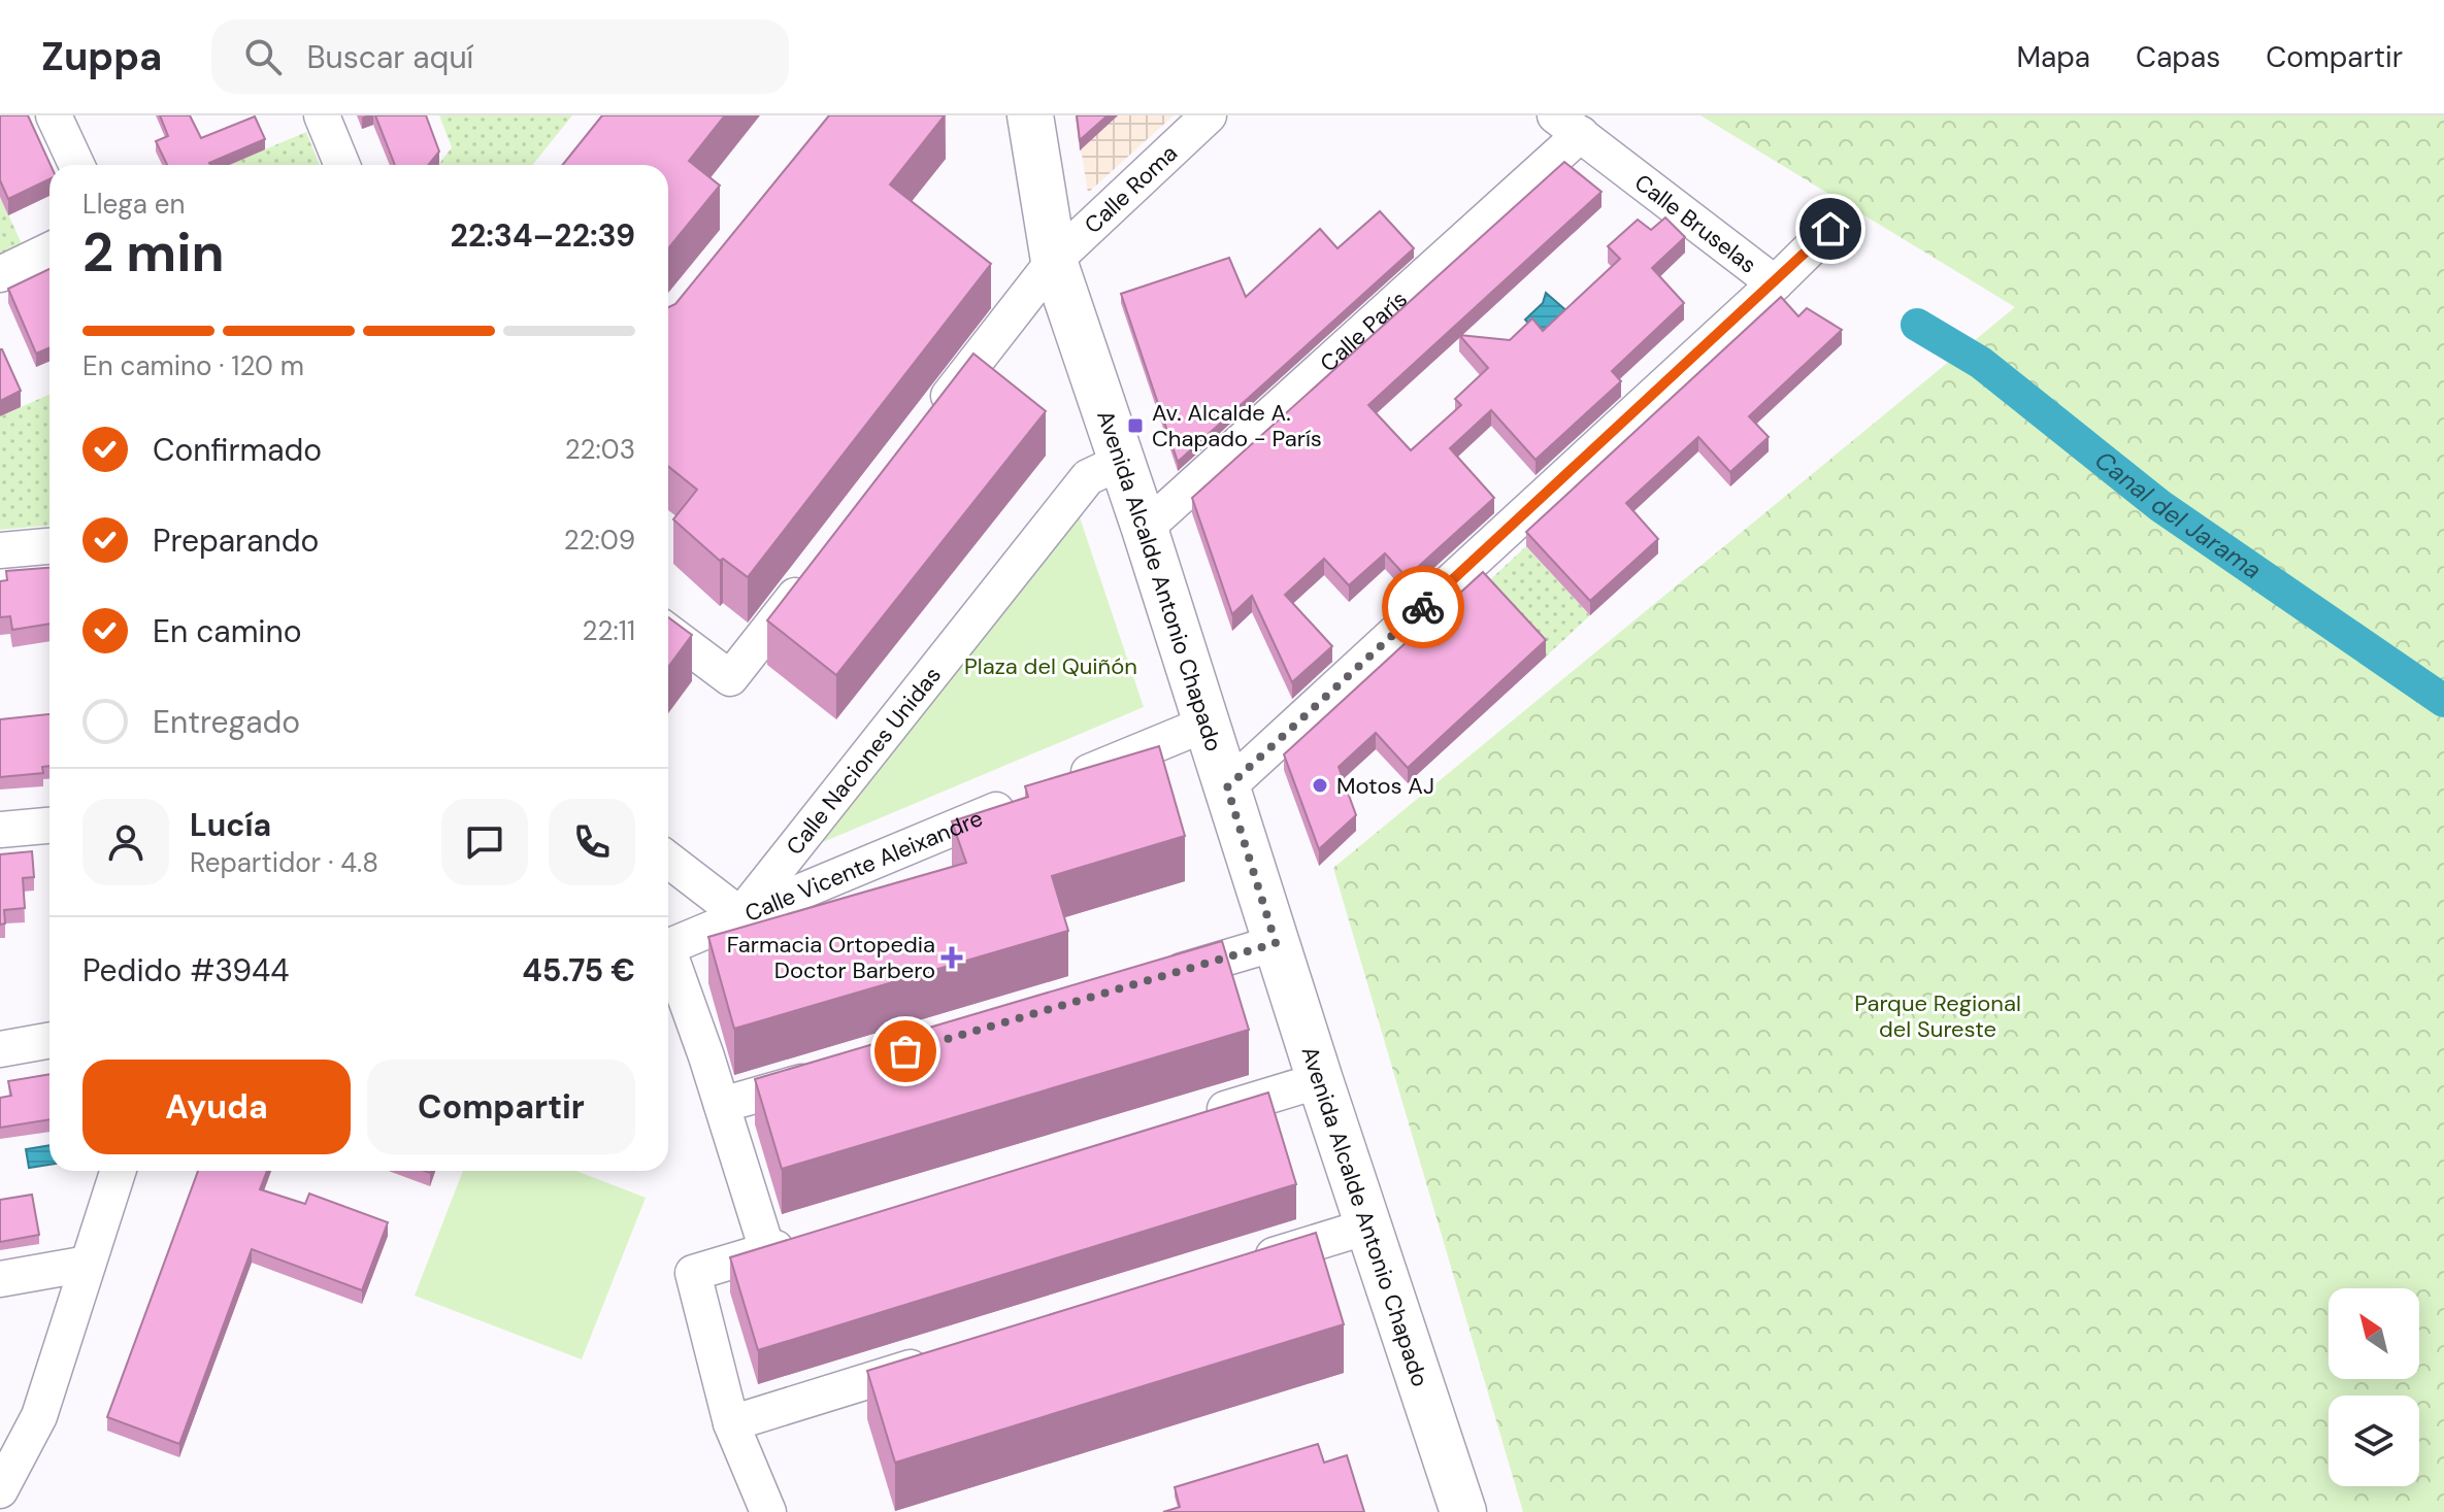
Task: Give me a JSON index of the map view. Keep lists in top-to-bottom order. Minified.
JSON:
{"streets":{"main road":["Avenida Alcalde Antonio Chapado"],"street":["Calle Roma","Calle Bruselas","Calle París","Calle Naciones Unidas","Calle Vicente Aleixandre"]},"crossings":[["Calle Roma","Avenida Alcalde Antonio Chapado"],["Calle Bruselas","Calle París"],["Calle París","Avenida Alcalde Antonio Chapado"],["Avenida Alcalde Antonio Chapado","Calle Naciones Unidas"],["Avenida Alcalde Antonio Chapado","Calle Vicente Aleixandre"],["Calle Naciones Unidas","Calle Vicente Aleixandre"]],"water":["Canal del Jarama"],"parks":["Plaza del Quiñón","Parque Regional del Sureste"],"places":{"transit":["Av. Alcalde A. Chapado - París"],"other":["Motos AJ"],"health":["Farmacia Ortopedia Doctor Barbero"]},"north":"top left","page":{"header":"Zuppa","search":"Buscar aquí","nav":["Mapa","Capas","Compartir"],"heading":["2 min","Llega en","22:34–22:39"],"panel":["Lucía","Repartidor · 4.8","Pedido #3944","45.75 €"],"bar":"En camino · 120 m","list":[["Confirmado","22:03"],["Preparando","22:09"],["En camino","22:11"],"Entregado"],"buttons":["Ayuda","Compartir"]}}
